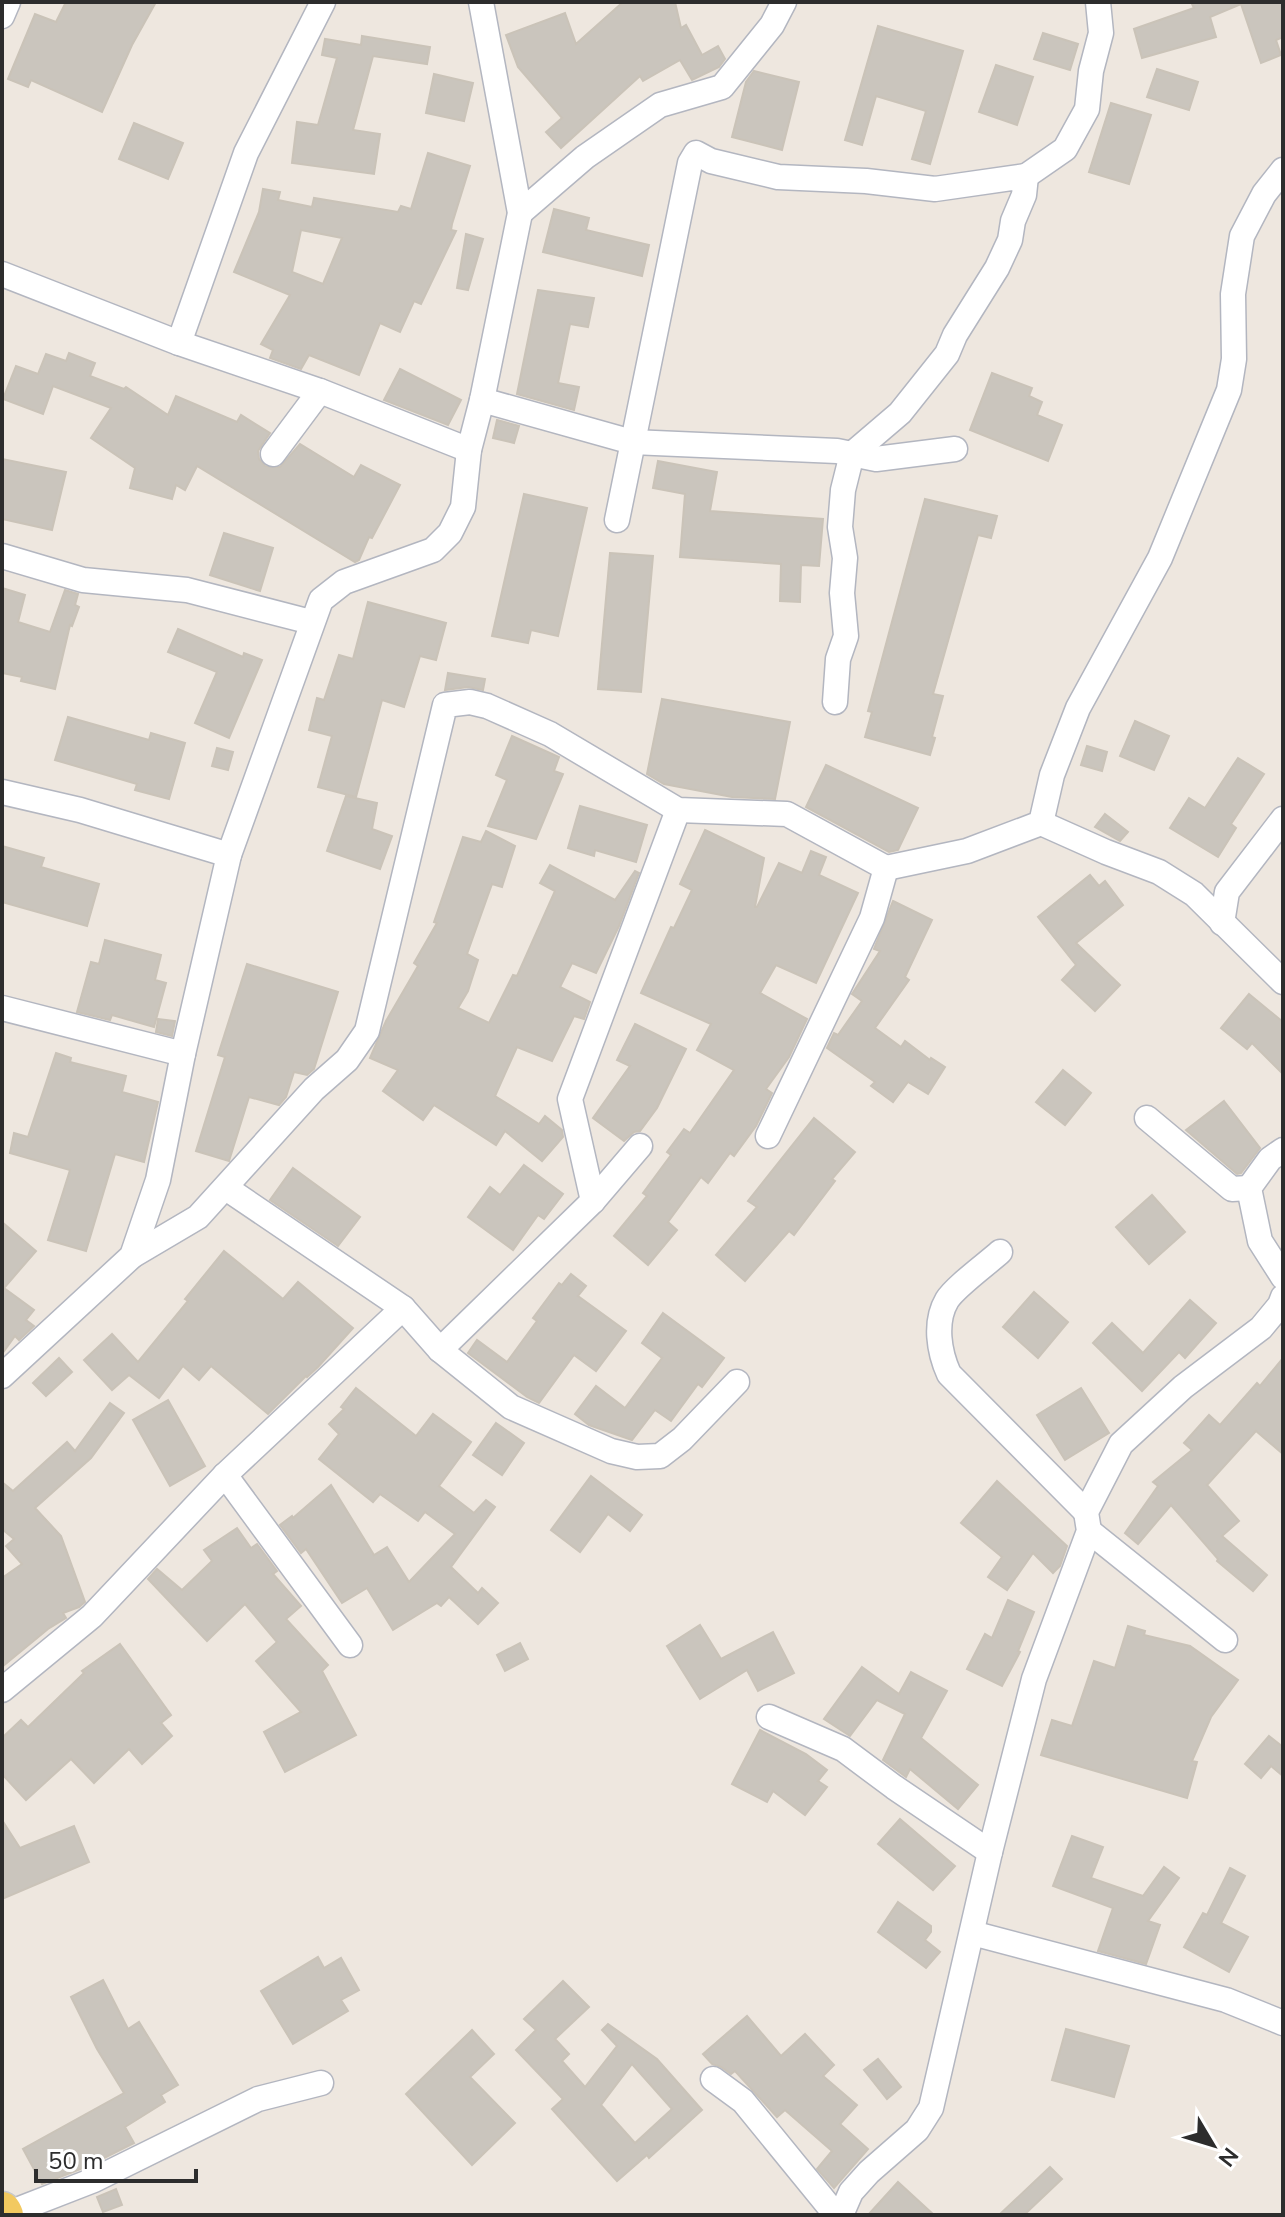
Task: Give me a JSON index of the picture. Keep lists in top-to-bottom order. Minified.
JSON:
{"scale_bar":"50 m","north":"bottom right"}
